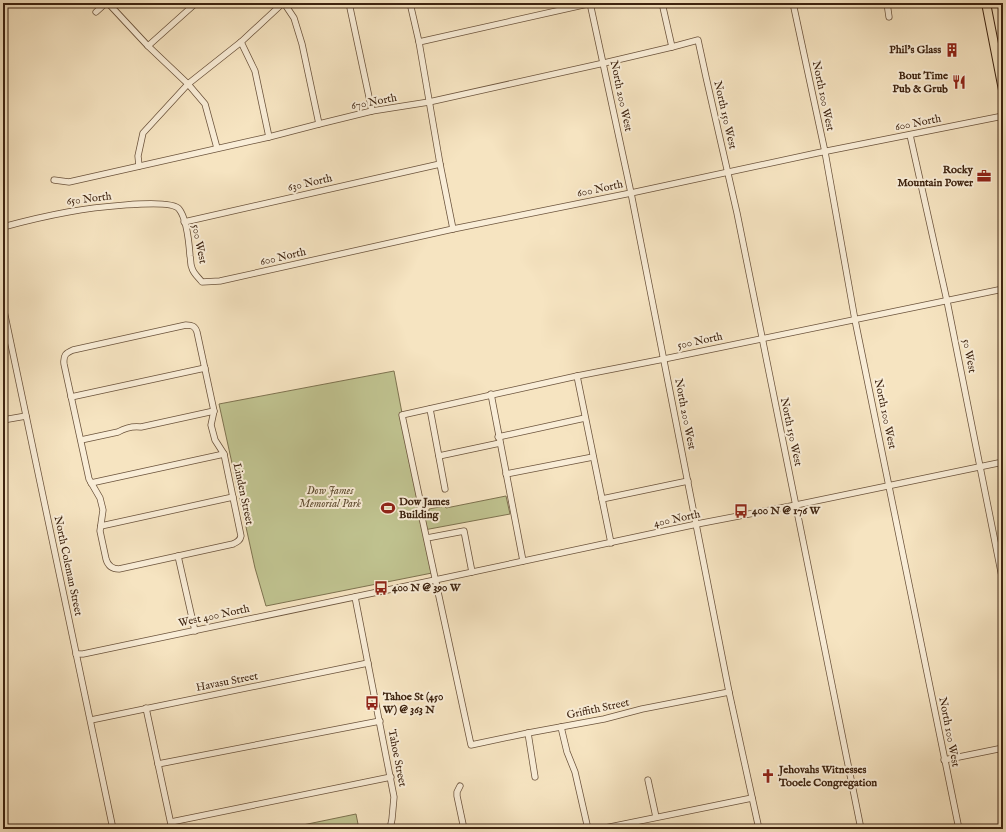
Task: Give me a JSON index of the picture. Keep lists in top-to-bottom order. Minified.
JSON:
{"streets":{"street":["North 200 West","North 100 West","670 North","North 150 West","600 North","630 North","650 North","500 West","500 North","50 West","Linden Street","400 North","North Coleman Street","West 400 North","Havasu Street","Griffith Street","Tahoe Street"]},"crossings":[["North 200 West","670 North"],["North 200 West","600 North"],["North 200 West","500 North"],["North 200 West","400 North"],["North 200 West","Griffith Street"],["North 100 West","600 North"],["North 100 West","500 North"],["North 100 West","400 North"],["670 North","North 150 West"],["North 150 West","600 North"],["North 150 West","500 North"],["North 150 West","400 North"],["600 North","500 West"],["600 North","50 West"],["630 North","500 West"],["650 North","500 West"],["500 North","50 West"],["50 West","400 North"],["400 North","West 400 North"],["400 North","Griffith Street"],["400 North","Tahoe Street"],["North Coleman Street","West 400 North"],["North Coleman Street","Havasu Street"],["West 400 North","Tahoe Street"],["Havasu Street","Tahoe Street"]],"parks":["Dow James Memorial Park"],"places":{"building":["Phil's Glass"],"restaurant":["Bout Time Pub & Grub"],"office":["Rocky Mountain Power"],"sports":["Dow James Building"],"bus stop":["400 N @ 176 W","400 N @ 390 W","Tahoe St (450 W) @ 363 N"],"church":["Jehovahs Witnesses Tooele Congregation"]}}
